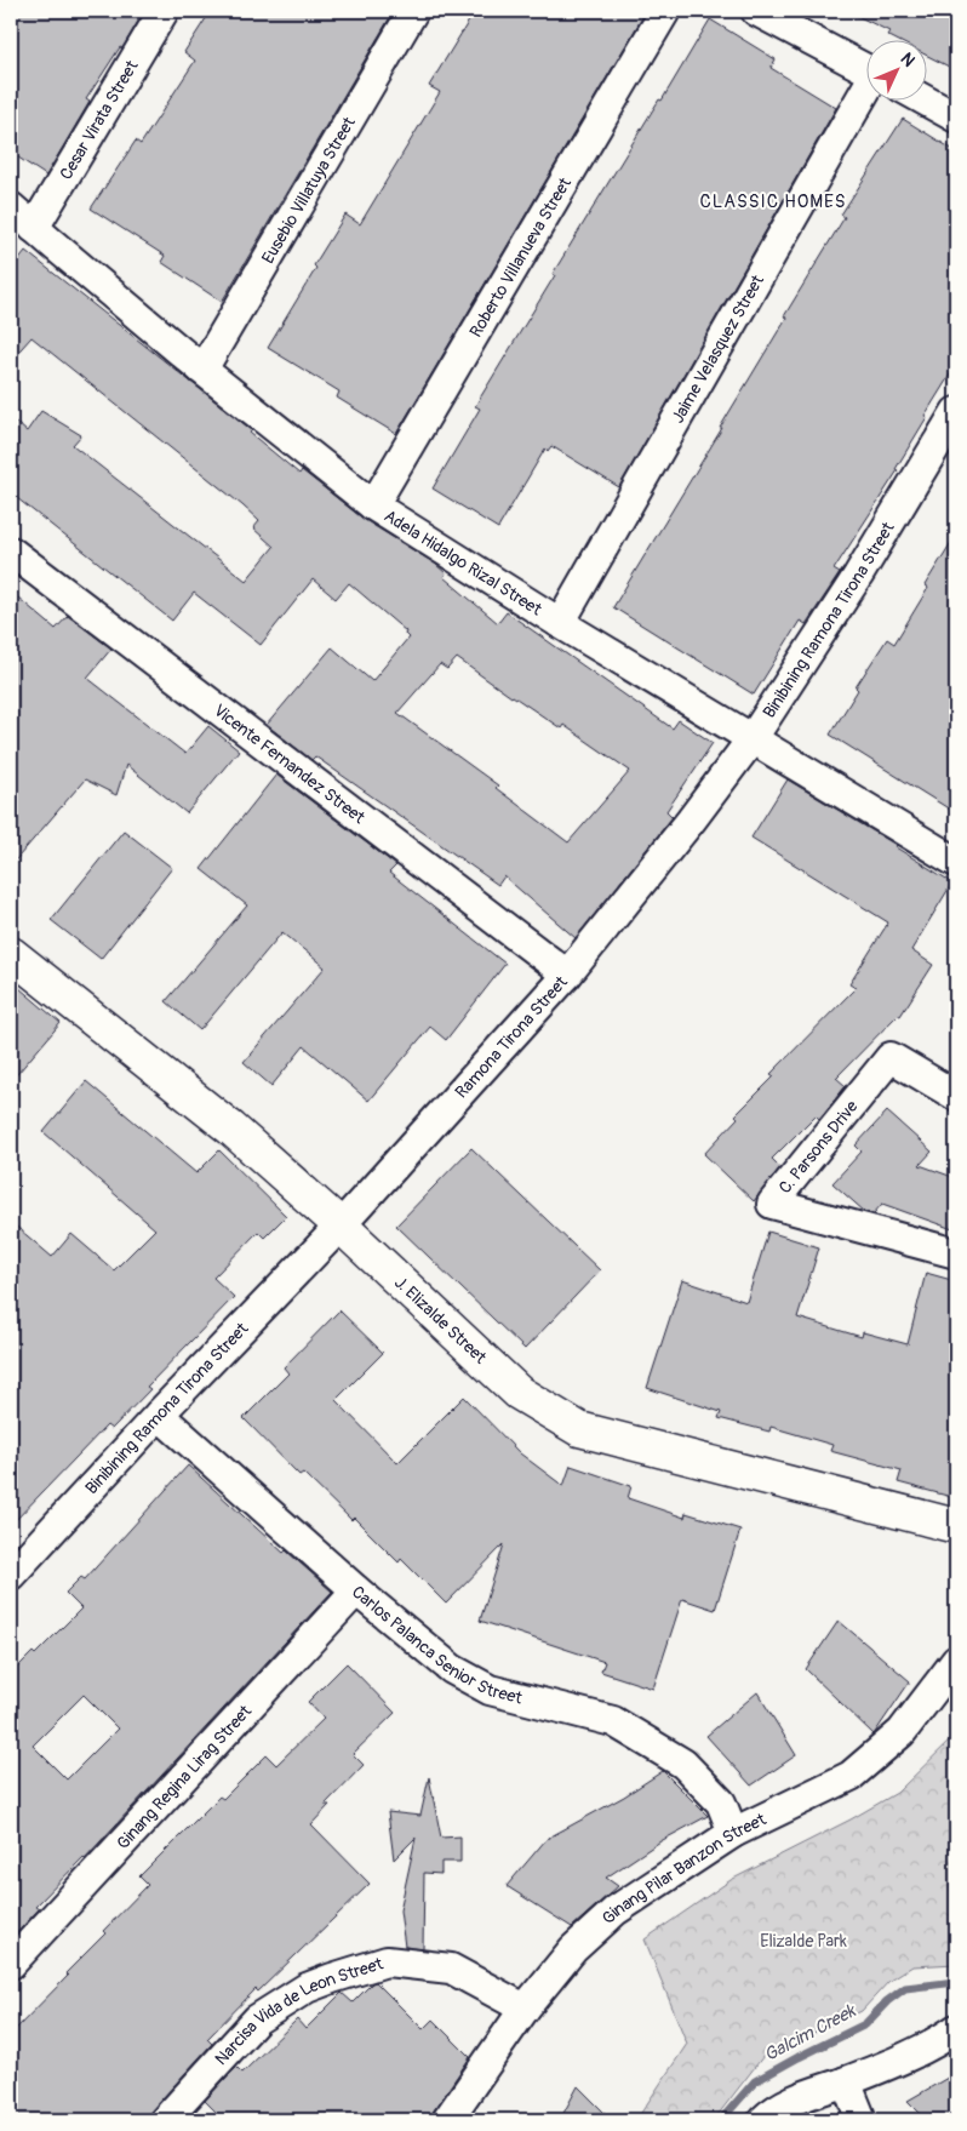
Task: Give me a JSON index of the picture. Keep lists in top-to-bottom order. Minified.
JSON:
{"streets":{"street":["Cesar Virata Street","Eusebio Villatuya Street","Roberto Villanueva Street","Jaime Velasquez Street","Adela Hidalgo Rizal Street","Binibining Ramona Tirona Street","Vicente Fernandez Street","Ramona Tirona Street","C. Parsons Drive","J. Elizalde Street","Carlos Palanca Senior Street","Ginang Regina Lirag Street","Ginang Pilar Banzon Street","Narcisa Vida de Leon Street"]},"crossings":[["Cesar Virata Street","Adela Hidalgo Rizal Street"],["Eusebio Villatuya Street","Adela Hidalgo Rizal Street"],["Roberto Villanueva Street","Adela Hidalgo Rizal Street"],["Jaime Velasquez Street","Adela Hidalgo Rizal Street"],["Adela Hidalgo Rizal Street","Binibining Ramona Tirona Street"],["Binibining Ramona Tirona Street","Ramona Tirona Street"],["Binibining Ramona Tirona Street","J. Elizalde Street"],["Binibining Ramona Tirona Street","Carlos Palanca Senior Street"],["Vicente Fernandez Street","Ramona Tirona Street"],["Ramona Tirona Street","J. Elizalde Street"],["Carlos Palanca Senior Street","Ginang Regina Lirag Street"],["Carlos Palanca Senior Street","Ginang Pilar Banzon Street"],["Ginang Pilar Banzon Street","Narcisa Vida de Leon Street"]],"districts":["CLASSIC HOMES"],"water":["Galcim Creek"],"parks":["Elizalde Park"],"north":"top right"}
